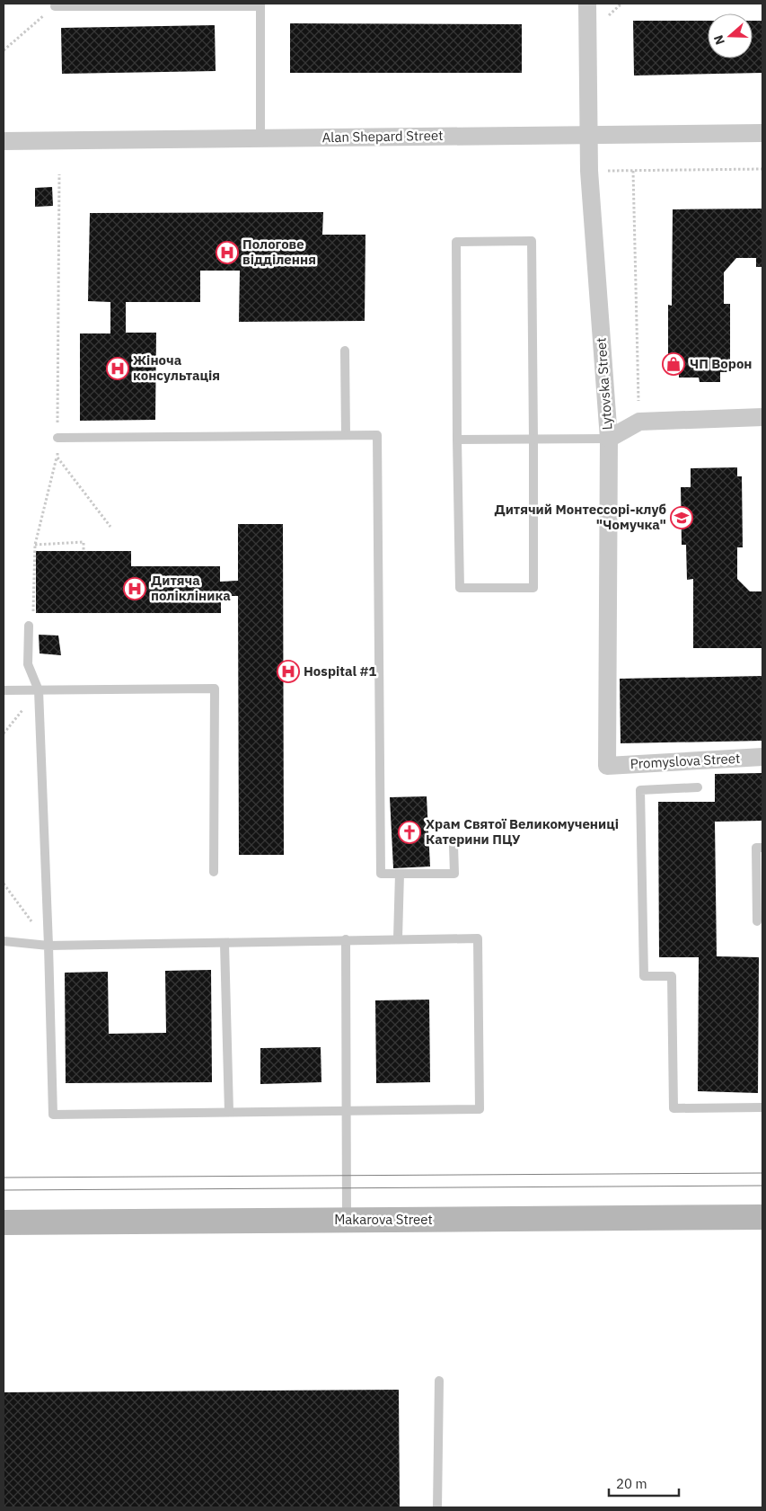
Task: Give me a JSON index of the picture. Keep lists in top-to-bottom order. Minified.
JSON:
{"streets":{"main road":["Makarova Street"],"street":["Alan Shepard Street","Lytovska Street","Promyslova Street"]},"crossings":[["Alan Shepard Street","Lytovska Street"],["Lytovska Street","Promyslova Street"]],"places":{"hospital":["Пологове відділення","Жіноча консультація","Дитяча полікліника","Hospital #1"],"shop":["ЧП Ворон"],"school or university":["Дитячий Монтессорі-клуб \"Чомучка\""],"church":["Храм Святої Великомучениці Катерини ПЦУ"]},"scale_bar":"20 m","north":"left"}
